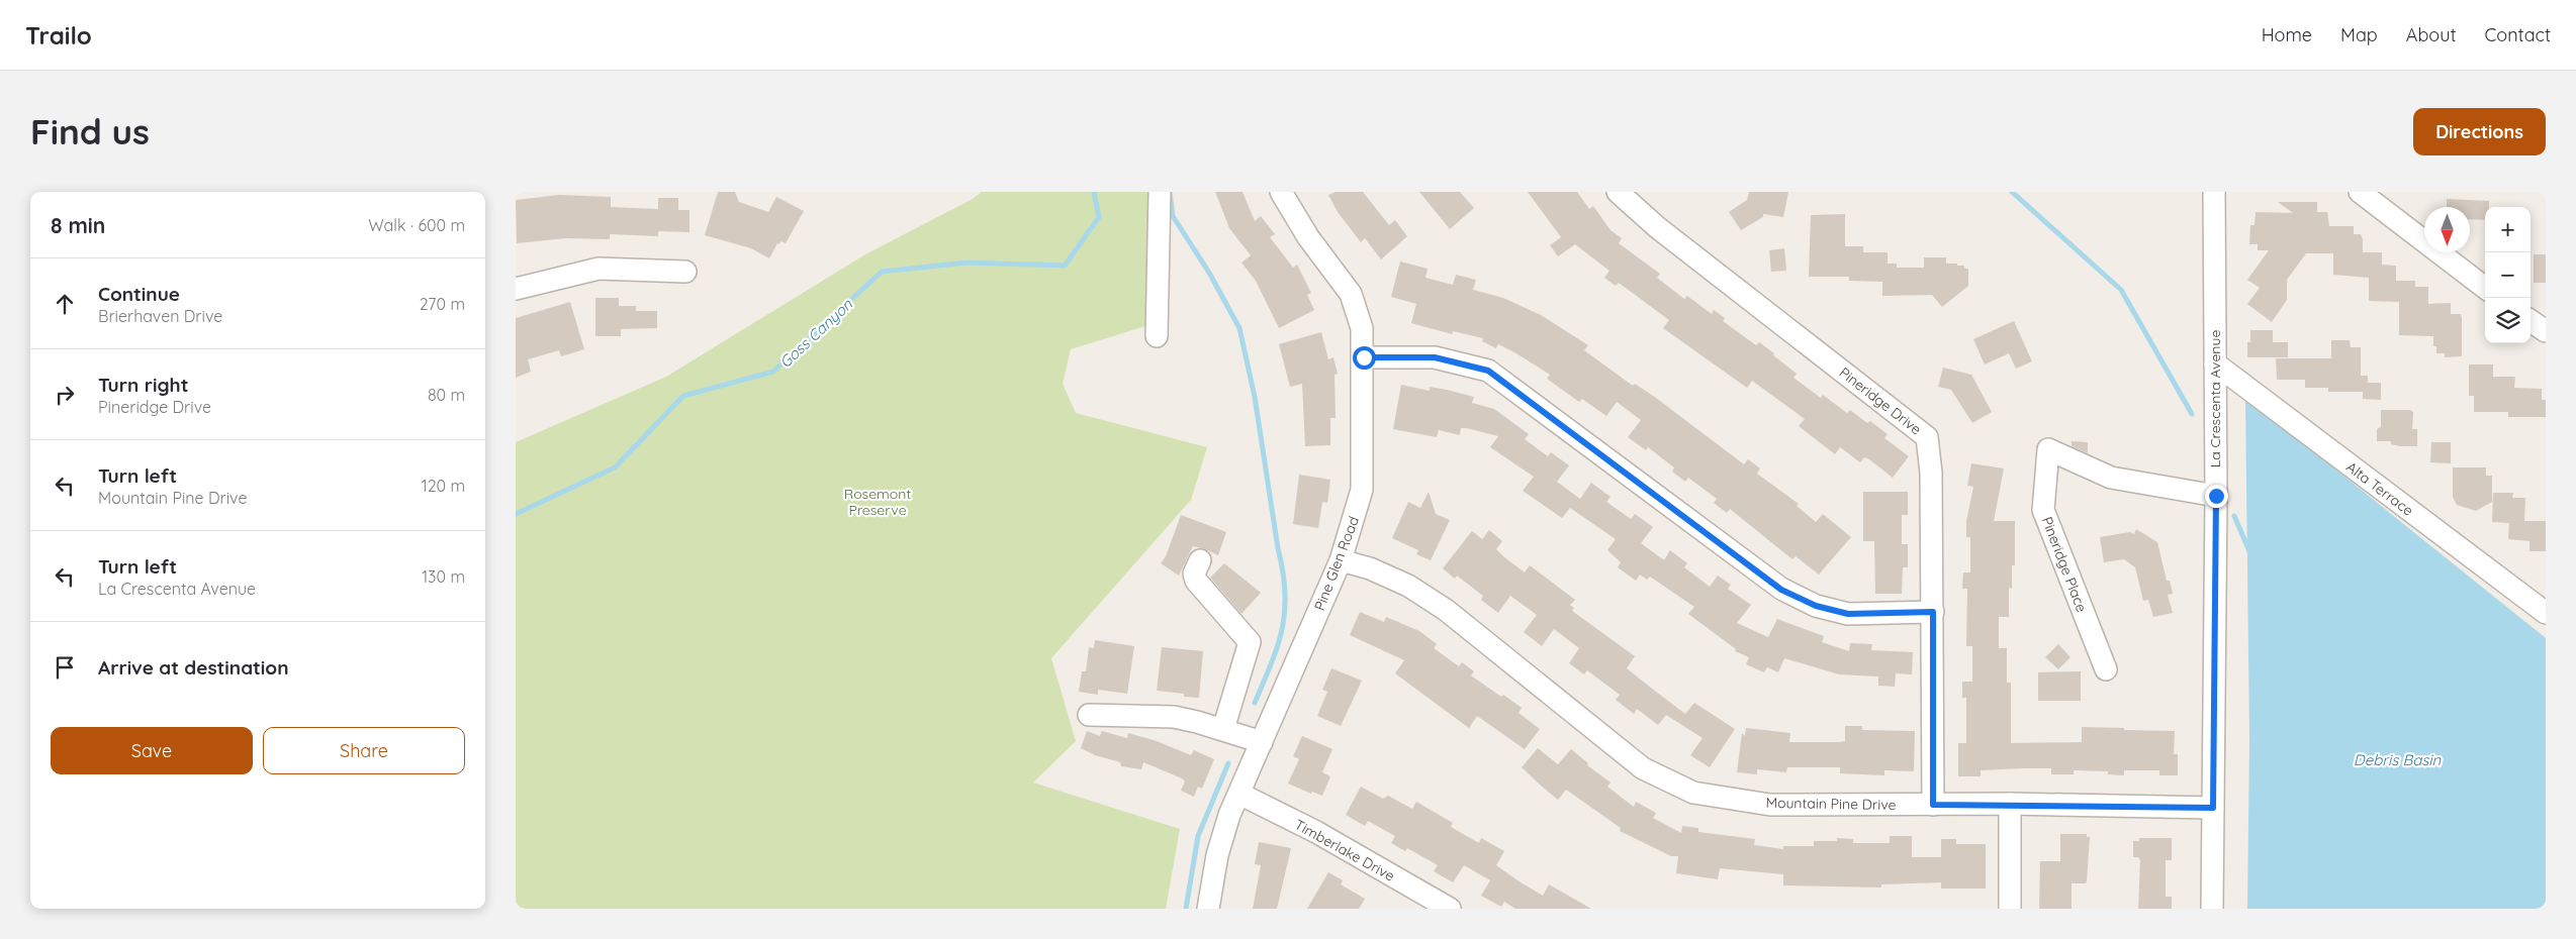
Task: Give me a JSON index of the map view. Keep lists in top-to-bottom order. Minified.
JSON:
{"streets":{"street":["La Crescenta Avenue","Pineridge Drive","Alta Terrace","Pine Glen Road","Pineridge Place","Mountain Pine Drive","Timberlake Drive"]},"crossings":[["La Crescenta Avenue","Alta Terrace"],["La Crescenta Avenue","Pineridge Place"],["La Crescenta Avenue","Mountain Pine Drive"],["Pineridge Drive","Mountain Pine Drive"],["Pine Glen Road","Mountain Pine Drive"],["Pine Glen Road","Timberlake Drive"]],"water":["Goss Canyon","Debris Basin"],"parks":["Rosemont Preserve"],"north":"bottom","page":{"header":"Trailo","nav":["Home","Map","About","Contact"],"buttons":["Directions",["Save","Share"]],"title":"Find us","heading":["8 min","Walk · 600 m"],"map_buttons":["+","−"],"list":[["Continue","Brierhaven Drive","270 m"],["Turn right","Pineridge Drive","80 m"],["Turn left","Mountain Pine Drive","120 m"],["Turn left","La Crescenta Avenue","130 m"],"Arrive at destination"]}}
